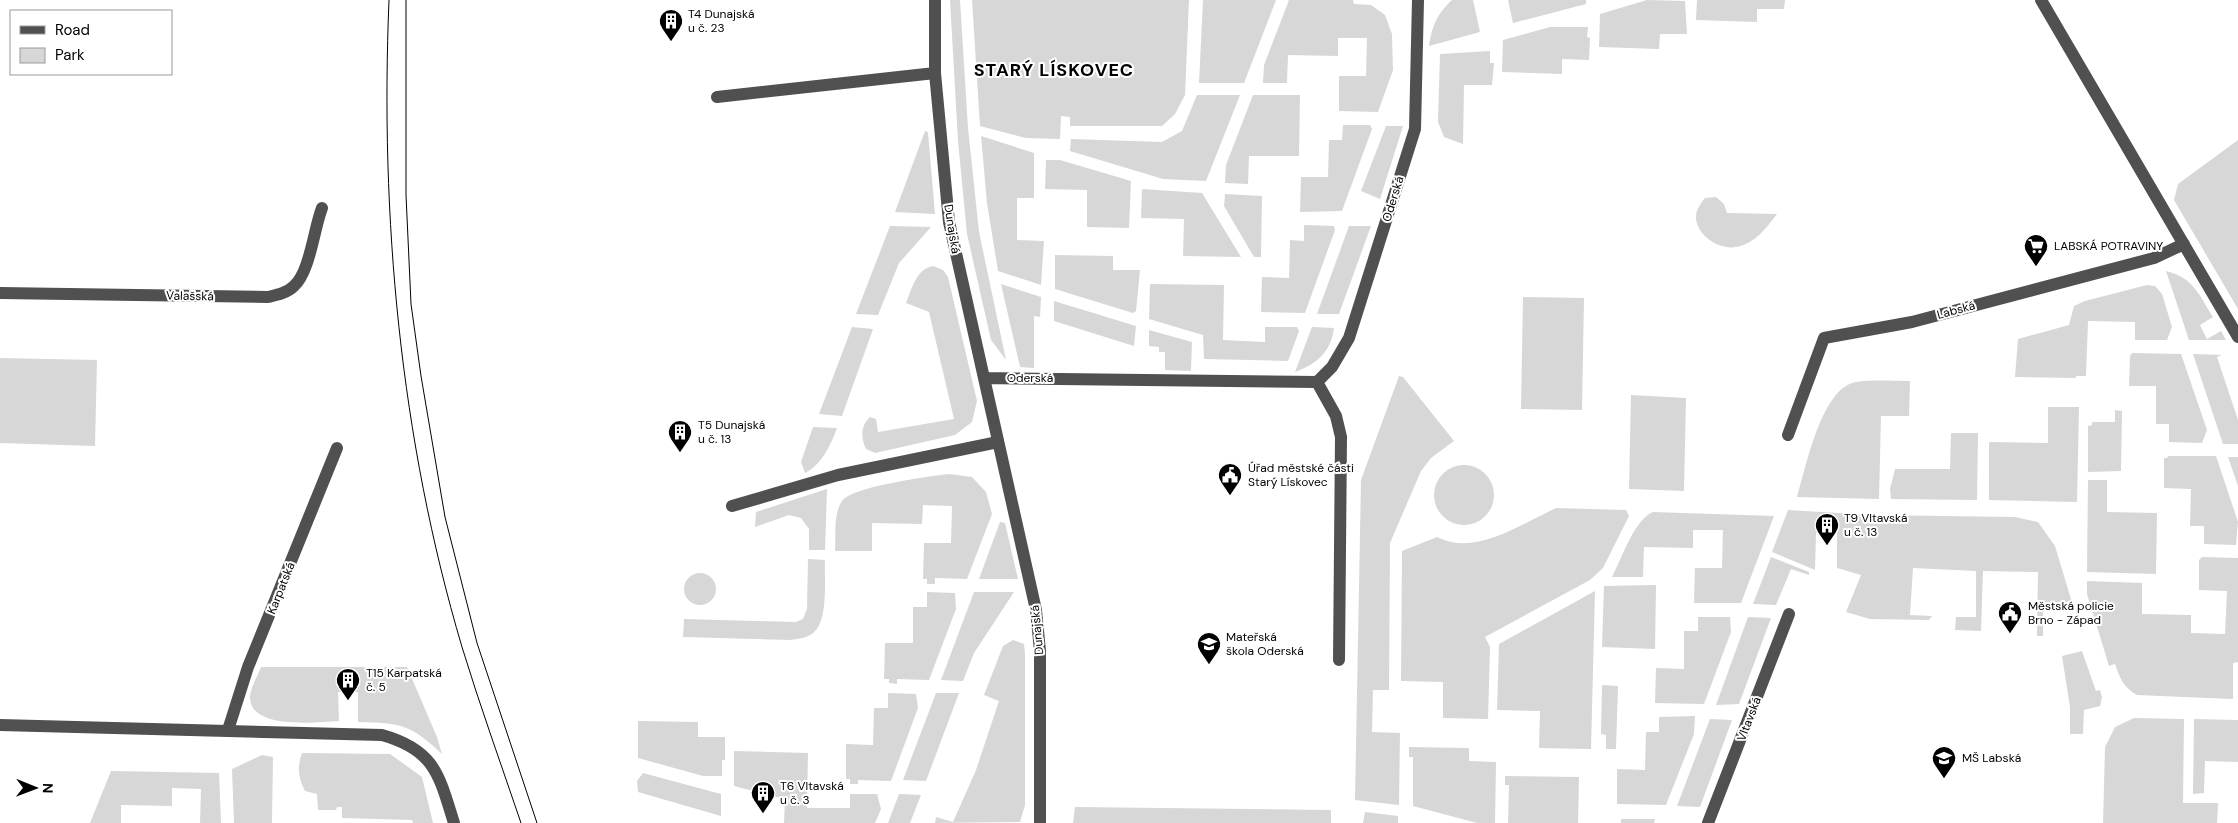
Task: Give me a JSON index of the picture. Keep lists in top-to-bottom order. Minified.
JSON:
{"streets":{"street":["Oderská","Dunajská","Valašská","Labská","Karpatská","Vltavská"]},"crossings":[["Oderská","Dunajská"]],"districts":["STARÝ LÍSKOVEC"],"places":{"building":["T4 Dunajská u č. 23","T5 Dunajská u č. 13","T9 Vltavská u č. 13","T15 Karpatská č. 5","T6 Vltavská u č. 3"],"supermarket":["LABSKÁ POTRAVINY"],"public building":["Úřad městské části Starý Lískovec","Městská policie Brno - Západ"],"school or university":["Mateřská škola Oderská","MŠ Labská"]},"legend":["Road","Park"],"north":"right"}
